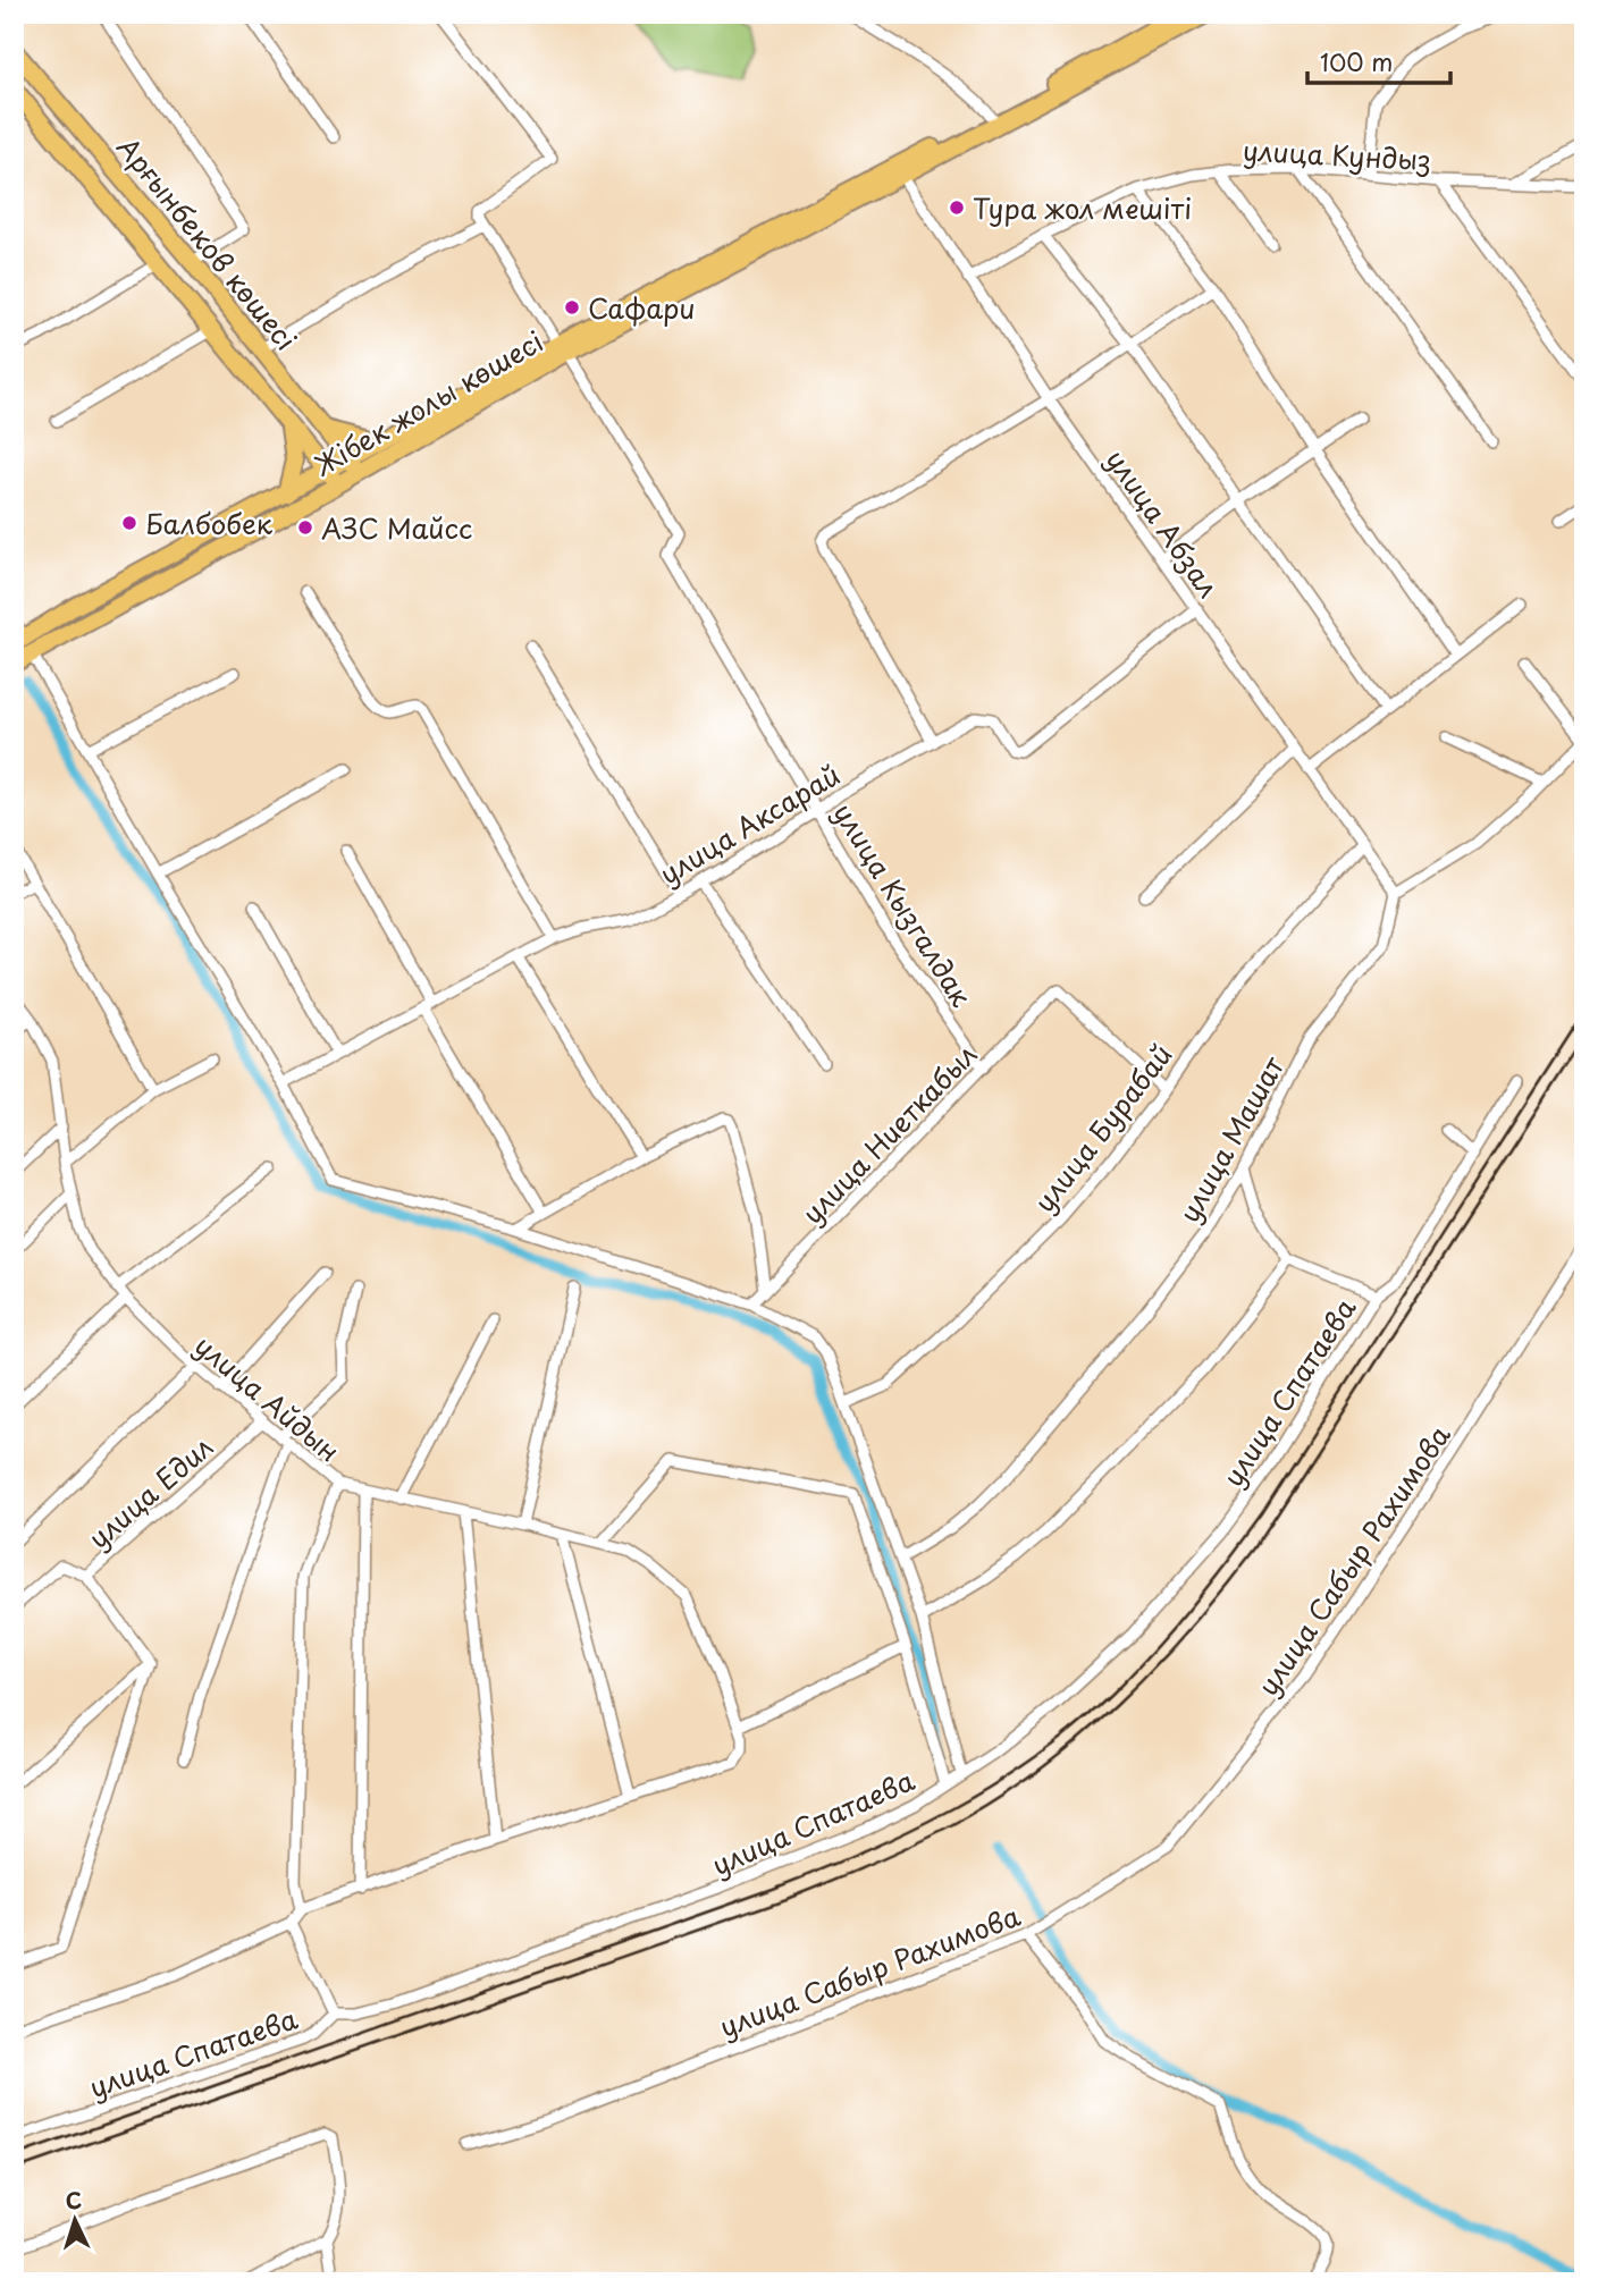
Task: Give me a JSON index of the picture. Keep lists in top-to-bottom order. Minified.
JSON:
{"streets":{"main road":["Арғынбеков көшесі","Жібек жолы көшесі"],"street":["улица Кундыз","улица Абзал","улица Аксарай","улица Кызгалдак","улица Бурабай","улица Ниеткабыл","улица Машат","улица Спатаева","улица Айдын","улица Едил","улица Сабыр Рахимова"]},"crossings":[["улица Кундыз","улица Абзал"],["Арғынбеков көшесі","Жібек жолы көшесі"],["Жібек жолы көшесі","улица Абзал"],["Жібек жолы көшесі","улица Кызгалдак"],["улица Абзал","улица Аксарай"],["улица Абзал","улица Бурабай"],["улица Абзал","улица Машат"],["улица Аксарай","улица Кызгалдак"],["улица Кызгалдак","улица Ниеткабыл"],["улица Бурабай","улица Ниеткабыл"],["улица Айдын","улица Едил"]],"places":["Тура жол мешіті","Сафари","Балбобек","АЗС Майсс"],"scale_bar":"100 m","north":"top"}
